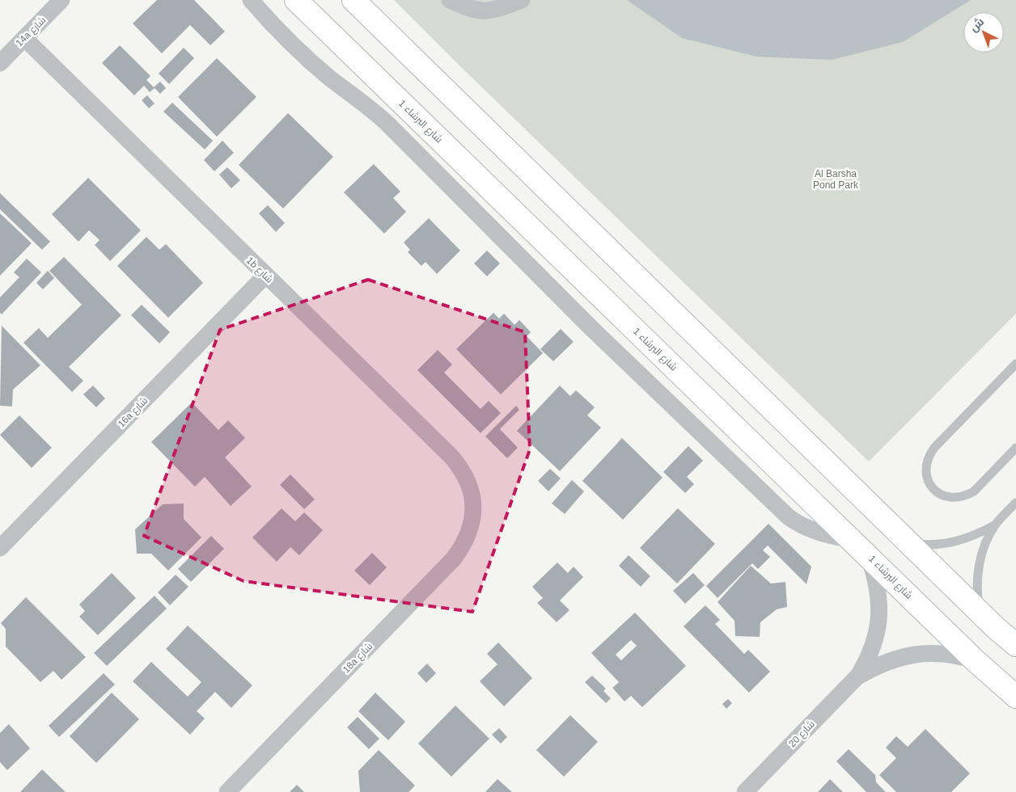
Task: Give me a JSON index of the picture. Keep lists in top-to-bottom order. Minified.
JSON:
{"streets":{"street":["14a شارع","شارع البرشاء 1","1b شارع","16a شارع","18a شارع","شارع 20"]},"crossings":[["14a شارع","1b شارع"],["شارع البرشاء 1","شارع 20"],["1b شارع","16a شارع"],["1b شارع","18a شارع"]],"parks":["Al Barsha Pond Park"],"north":"top left"}
